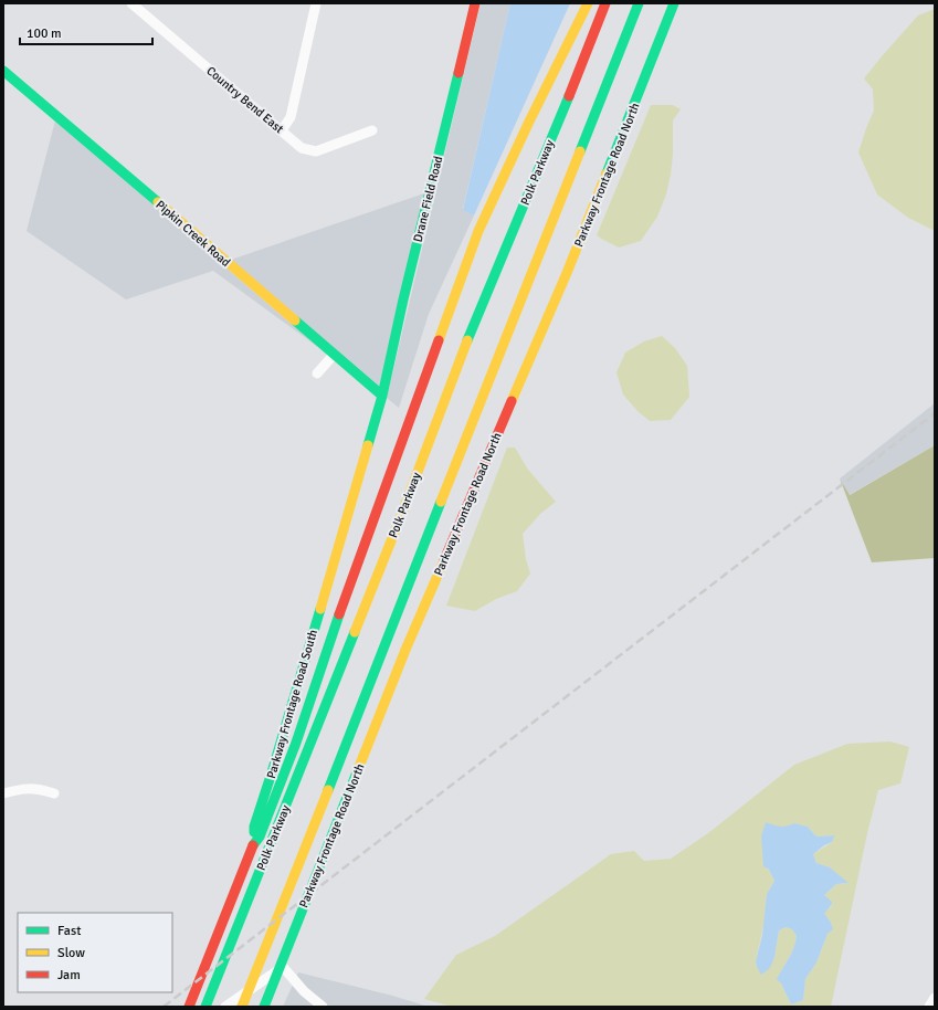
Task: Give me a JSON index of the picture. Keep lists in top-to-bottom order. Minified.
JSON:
{"streets":{"main road":["Polk Parkway","Parkway Frontage Road North","Drane Field Road","Pipkin Creek Road","Parkway Frontage Road South"],"street":["Country Bend East"]},"crossings":[["Drane Field Road","Pipkin Creek Road"],["Drane Field Road","Parkway Frontage Road South"],["Pipkin Creek Road","Parkway Frontage Road South"]],"legend":["Fast","Slow","Jam"],"scale_bar":"100 m"}
